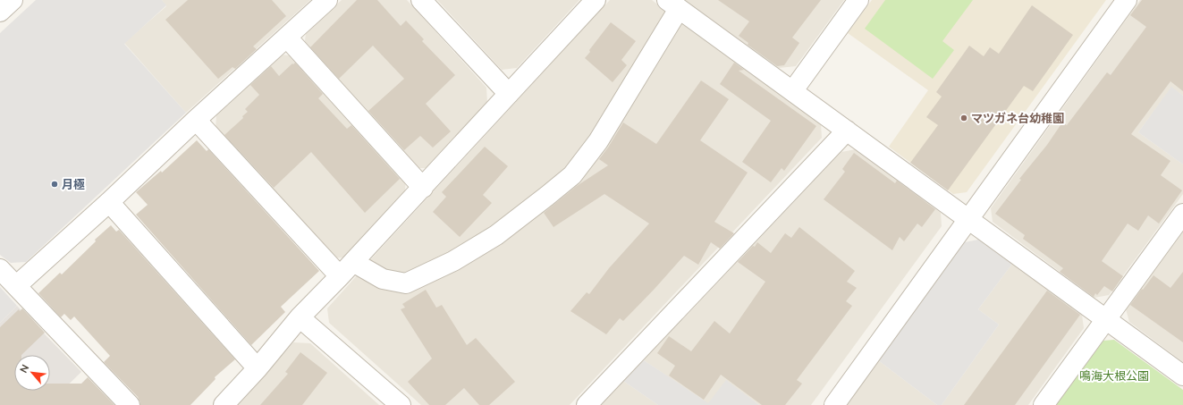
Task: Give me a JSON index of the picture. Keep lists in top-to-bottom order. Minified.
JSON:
{"parks":["鳴海大根公園"],"places":["マツガネ台幼稚園","月極"],"north":"top left"}
